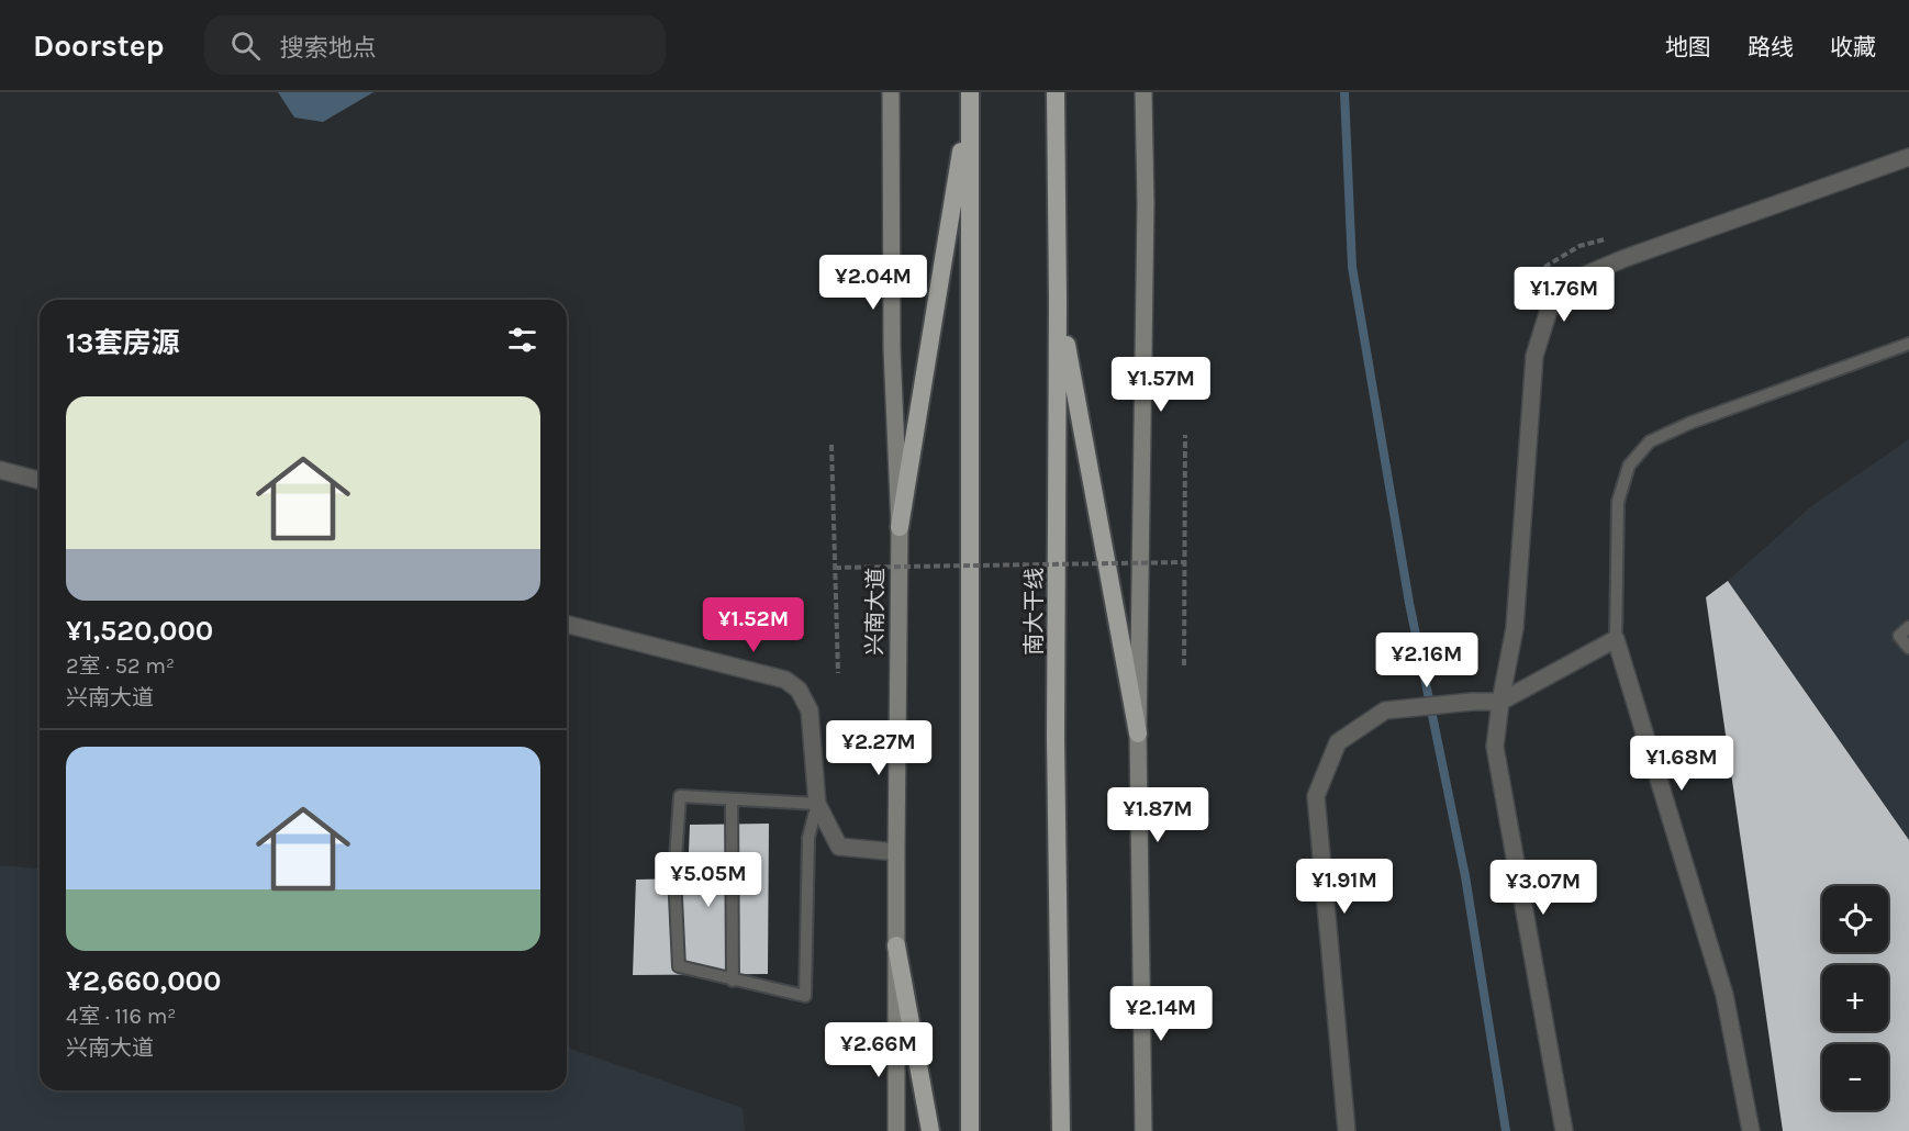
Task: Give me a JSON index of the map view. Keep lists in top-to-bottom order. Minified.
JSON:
{"streets":{"highway":["南大干线"],"main road":["兴南大道"]},"page":{"header":"Doorstep","search":"搜索地点","nav":["地图","路线","收藏"],"price":["¥2.04M","¥1.76M","¥1.57M","¥1.52M","¥2.16M","¥2.27M","¥1.68M","¥1.87M","¥5.05M","¥1.91M","¥3.07M","¥2.14M","¥2.66M"],"heading":"13套房源","list":[{"name":"¥1,520,000","note":"2室 · 52 m² · 兴南大道"},{"name":"¥2,660,000","note":"4室 · 116 m² · 兴南大道"}],"map_buttons":["+","−"]}}
